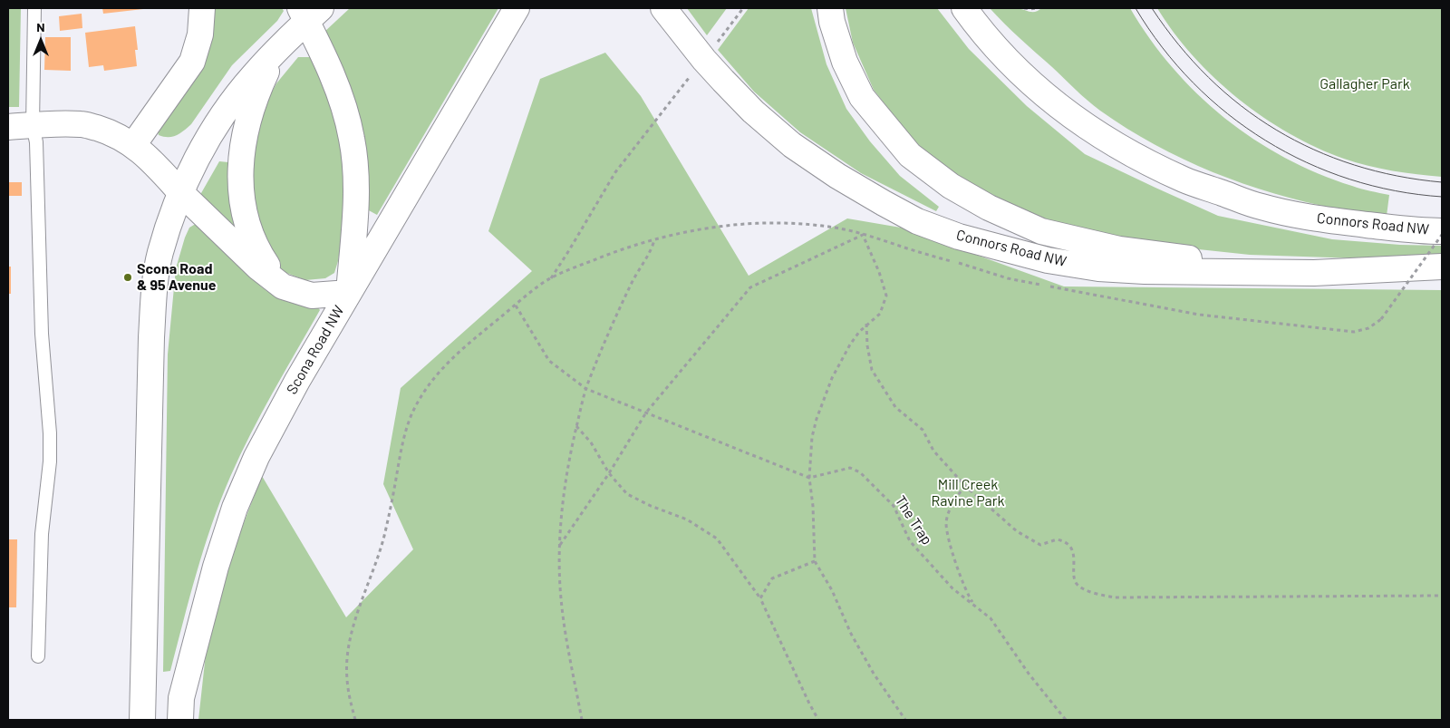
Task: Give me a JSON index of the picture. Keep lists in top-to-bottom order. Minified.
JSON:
{"streets":{"main road":["Connors Road NW","Scona Road NW"],"path":["The Trap"]},"parks":["Gallagher Park","Mill Creek Ravine Park"],"places":["Scona Road & 95 Avenue"],"north":"top"}
